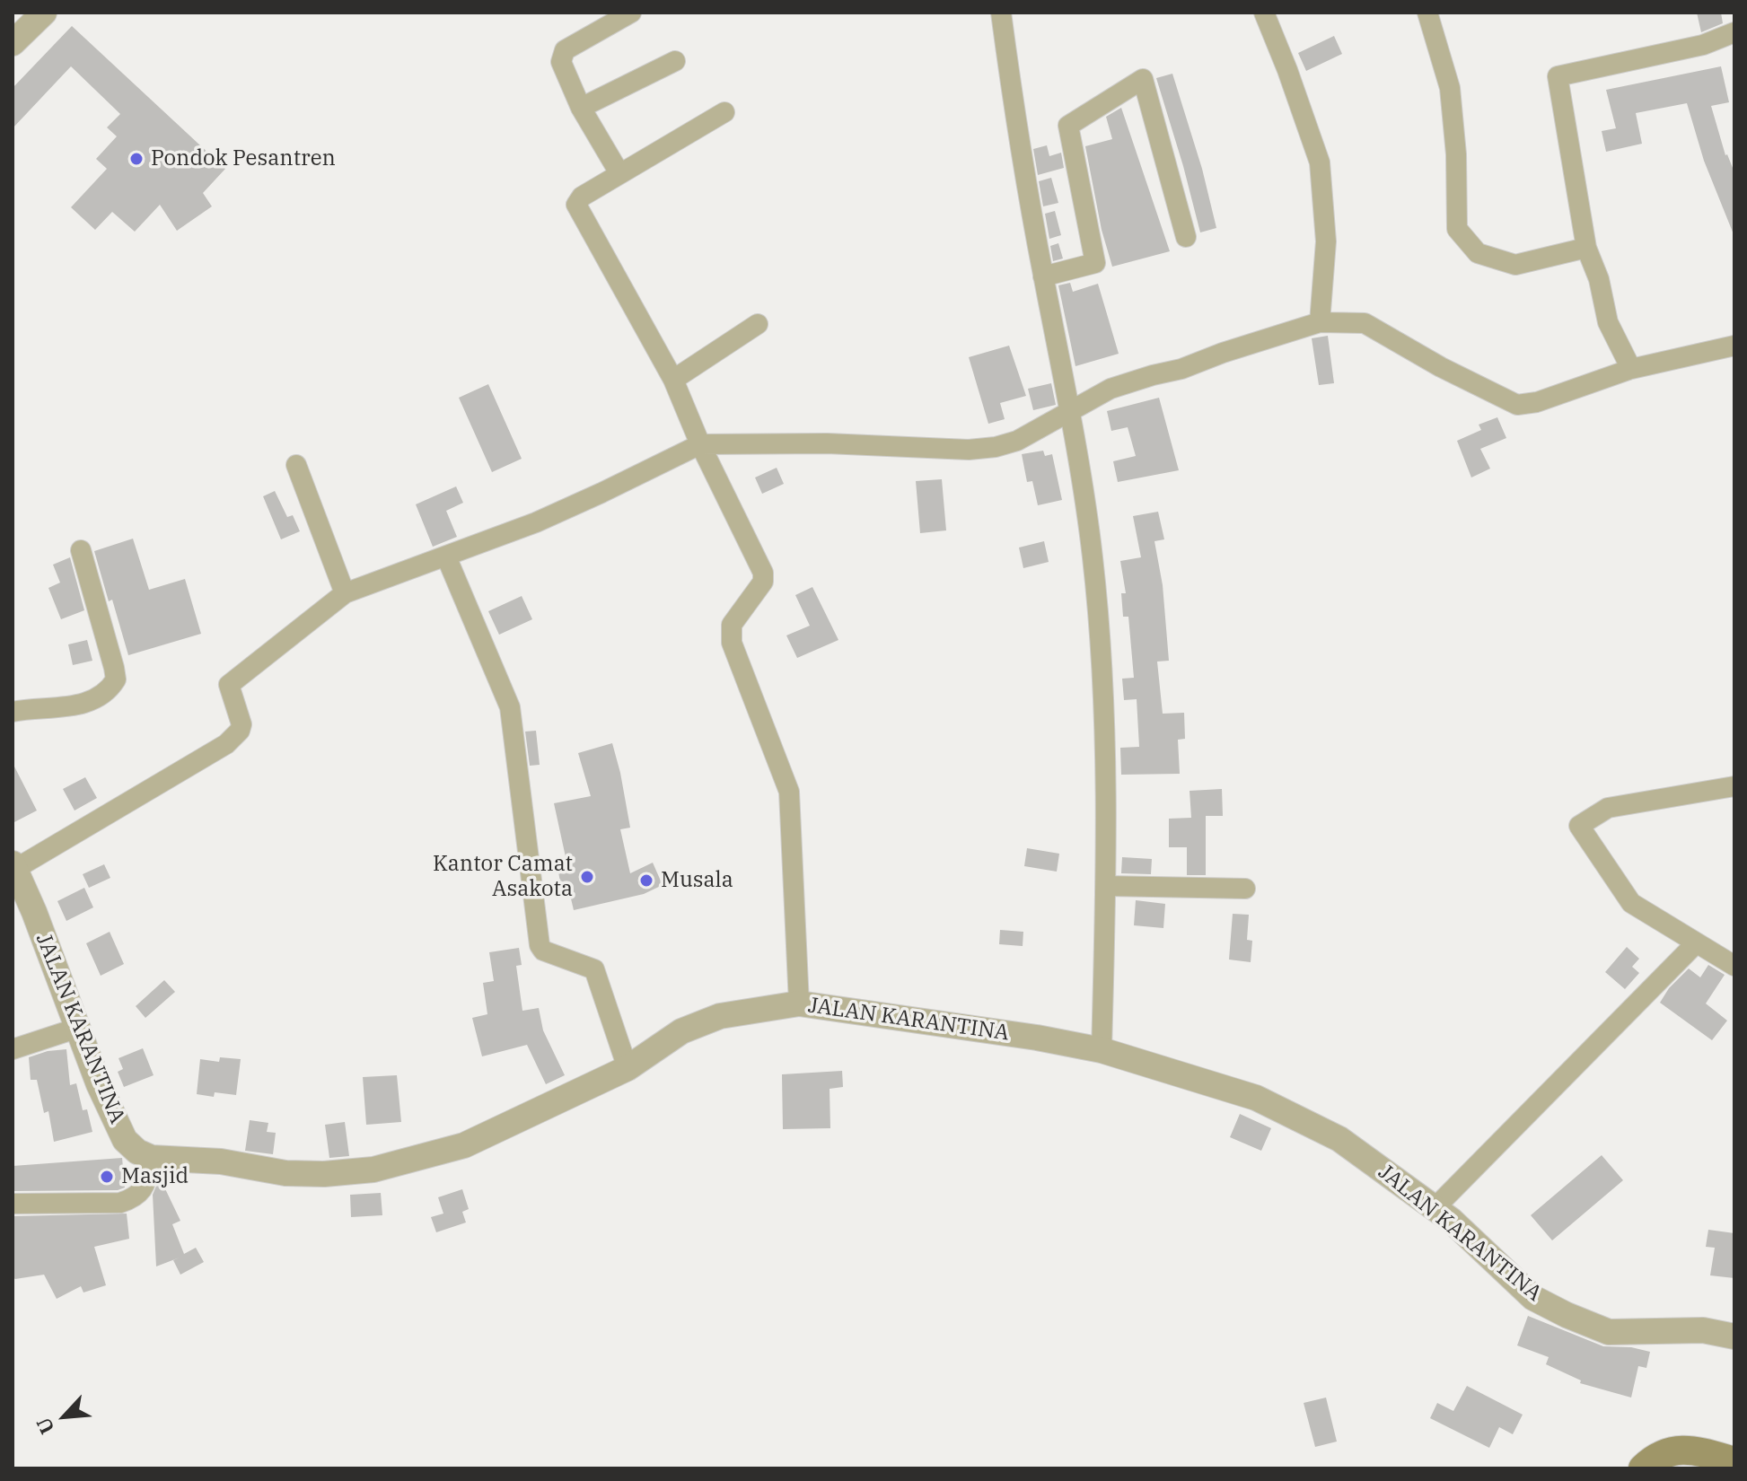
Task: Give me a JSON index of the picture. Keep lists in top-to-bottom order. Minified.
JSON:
{"streets":{"street":["JALAN KARANTINA"]},"places":["Pondok Pesantren","Kantor Camat Asakota","Musala","Masjid"],"north":"bottom left"}
